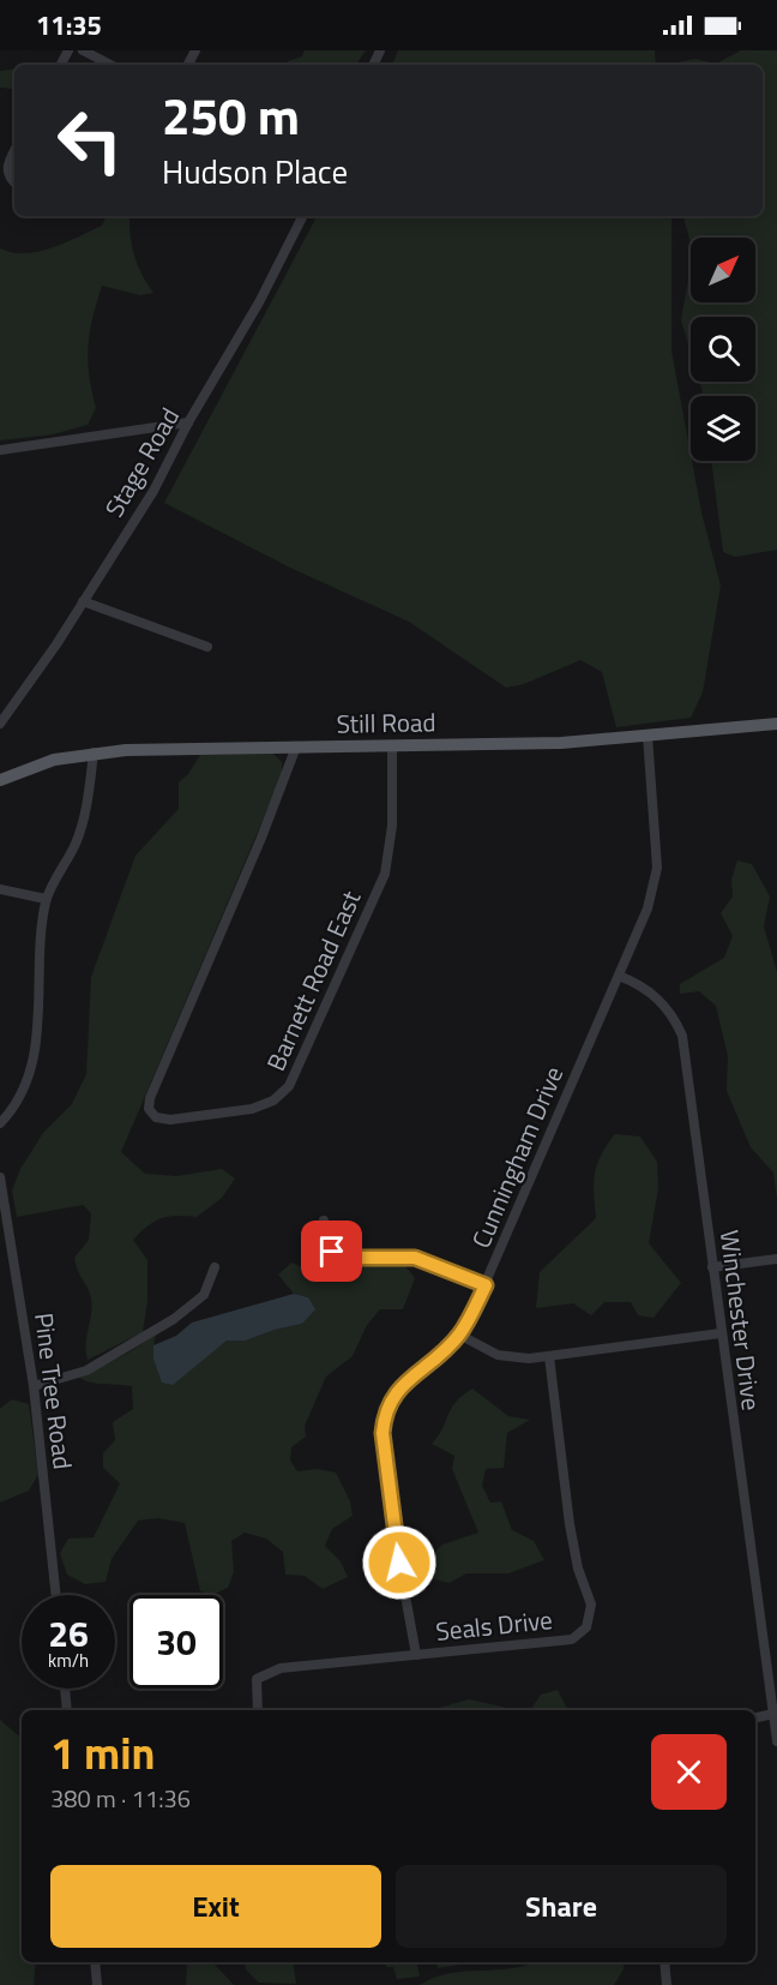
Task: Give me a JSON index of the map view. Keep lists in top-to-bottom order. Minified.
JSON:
{"streets":{"main road":["Still Road"],"street":["Stage Road","Barnett Road East","Cunningham Drive","Winchester Drive","Pine Tree Road","Seals Drive"]},"crossings":[["Still Road","Barnett Road East"],["Still Road","Cunningham Drive"],["Cunningham Drive","Winchester Drive"],["Cunningham Drive","Seals Drive"]],"north":"top right","page":{"status":"11:35","turn":["250 m","Hudson Place"],"speed":"26 km/h","limit":"30","heading":["1 min","380 m · 11:36"],"buttons":["Exit","Share"]}}
